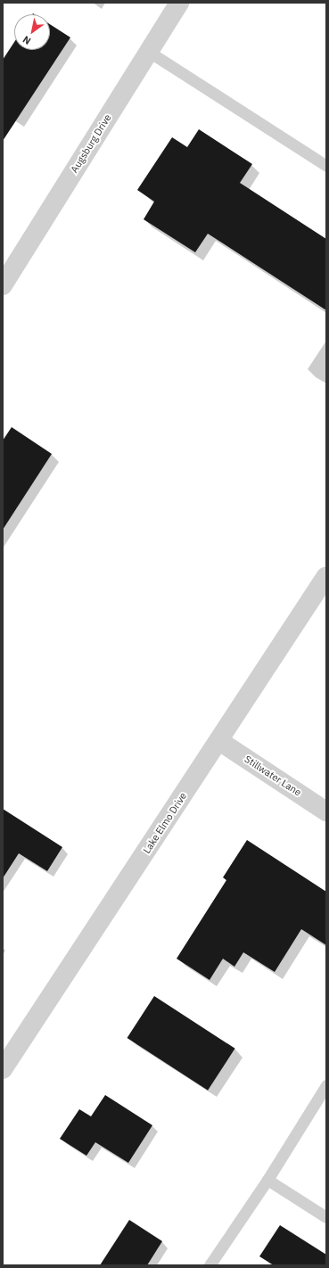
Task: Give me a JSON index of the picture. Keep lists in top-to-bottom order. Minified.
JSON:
{"streets":{"street":["Augsburg Drive","Stillwater Lane","Lake Elmo Drive"]},"crossings":[["Stillwater Lane","Lake Elmo Drive"]],"north":"bottom left"}
